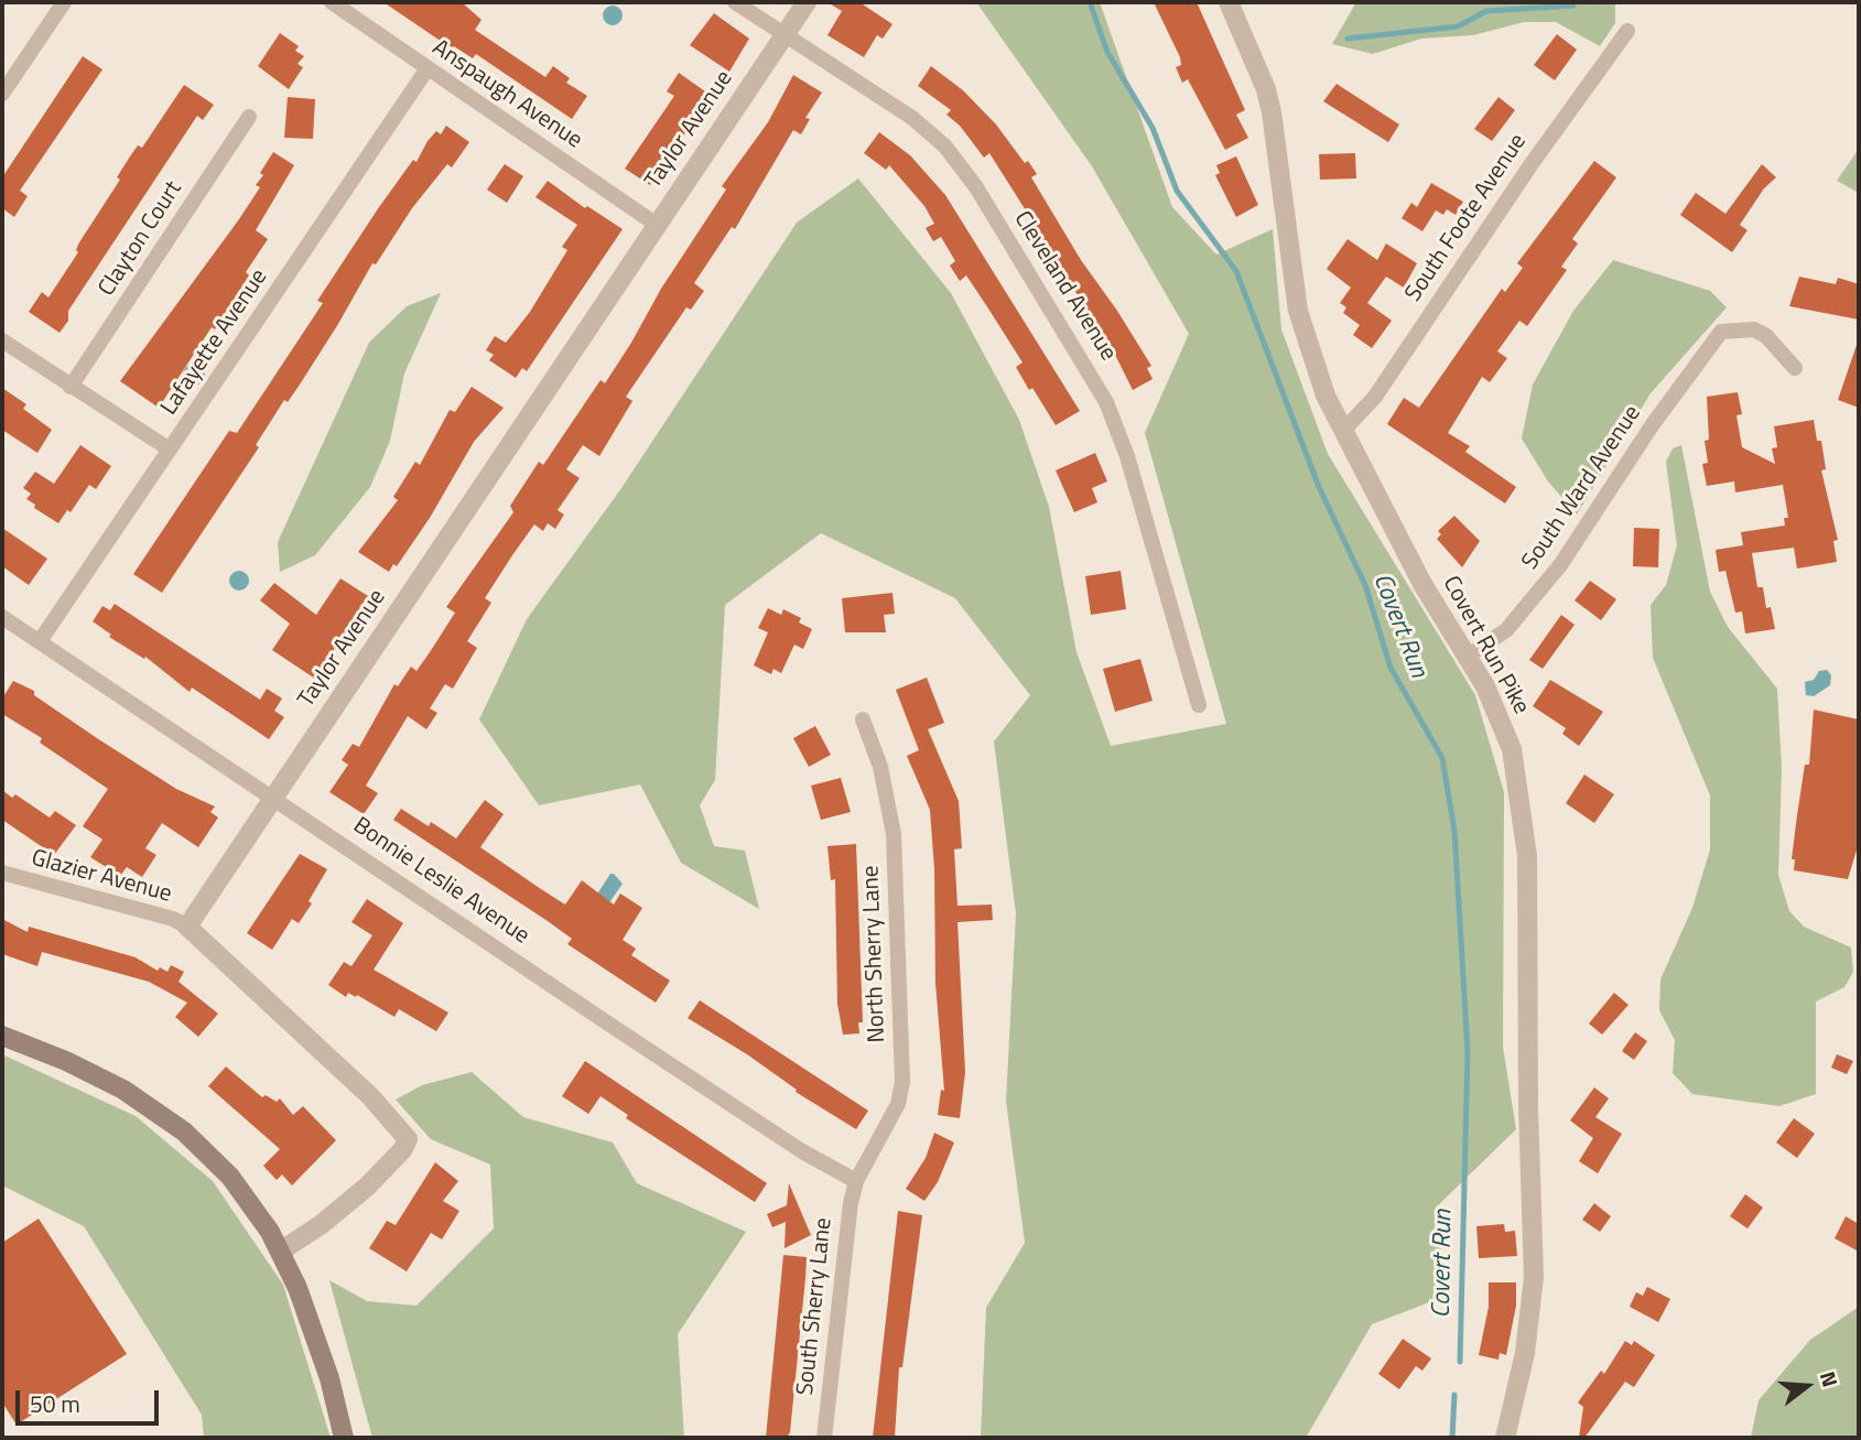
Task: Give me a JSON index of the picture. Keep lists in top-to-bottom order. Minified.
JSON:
{"streets":{"street":["Anspaugh Avenue","Taylor Avenue","South Foote Avenue","Clayton Court","Cleveland Avenue","Lafayette Avenue","South Ward Avenue","Covert Run Pike","Glazier Avenue","Bonnie Leslie Avenue","North Sherry Lane","South Sherry Lane"]},"crossings":[["Anspaugh Avenue","Taylor Avenue"],["Anspaugh Avenue","Lafayette Avenue"],["Taylor Avenue","Cleveland Avenue"],["Taylor Avenue","Glazier Avenue"],["Taylor Avenue","Bonnie Leslie Avenue"],["South Foote Avenue","Covert Run Pike"],["Lafayette Avenue","Bonnie Leslie Avenue"],["South Ward Avenue","Covert Run Pike"],["Bonnie Leslie Avenue","North Sherry Lane"],["Bonnie Leslie Avenue","South Sherry Lane"],["North Sherry Lane","South Sherry Lane"]],"water":["Covert Run"],"scale_bar":"50 m","north":"right"}
